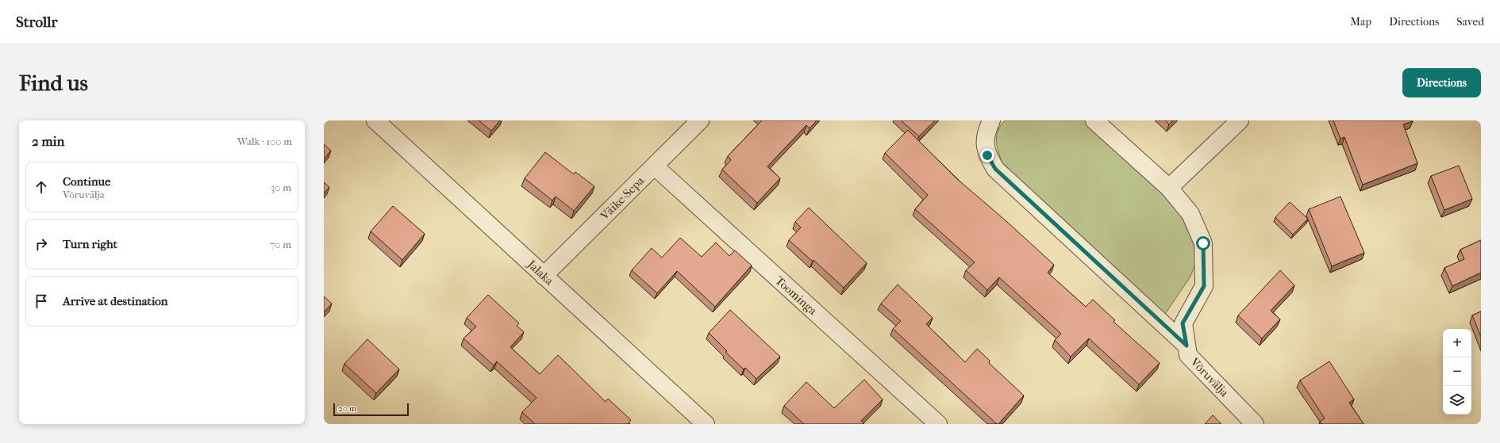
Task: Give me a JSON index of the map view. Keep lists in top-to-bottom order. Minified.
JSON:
{"streets":{"street":["Väike-Sepa","Jalaka","Toominga","Võruvälja"]},"crossings":[["Väike-Sepa","Jalaka"],["Väike-Sepa","Toominga"]],"scale_bar":"20 m","page":{"header":"Strollr","nav":["Map","Directions","Saved"],"buttons":"Directions","title":"Find us","heading":["2 min","Walk · 100 m"],"list":[["Continue","Võruvälja","30 m"],["Turn right","70 m"],"Arrive at destination"],"map_buttons":["+","−"],"scale":"20 m"}}
